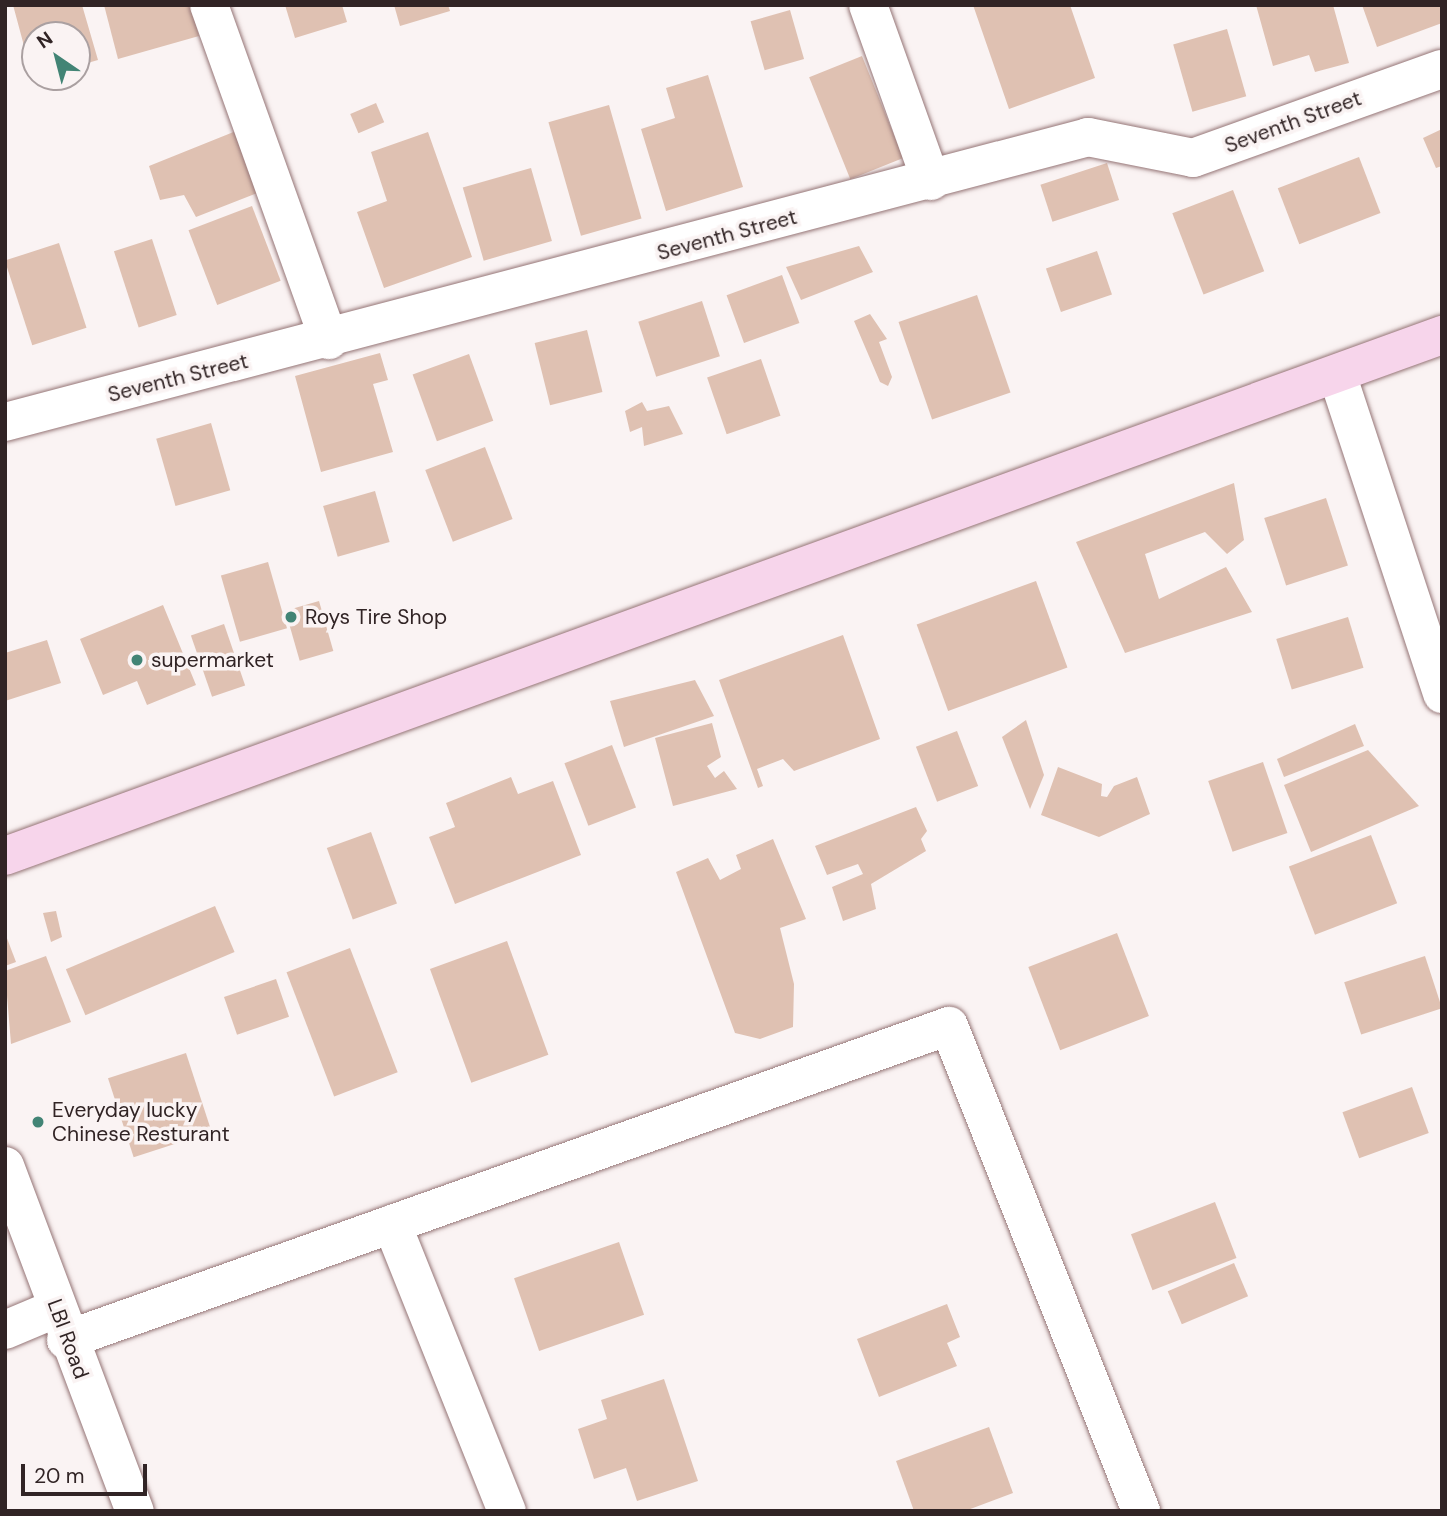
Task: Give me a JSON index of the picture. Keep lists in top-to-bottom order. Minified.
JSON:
{"streets":{"street":["Seventh Street","LBI Road"]},"places":["Roys Tire Shop","supermarket","Everyday lucky Chinese Resturant"],"scale_bar":"20 m","north":"top left"}
